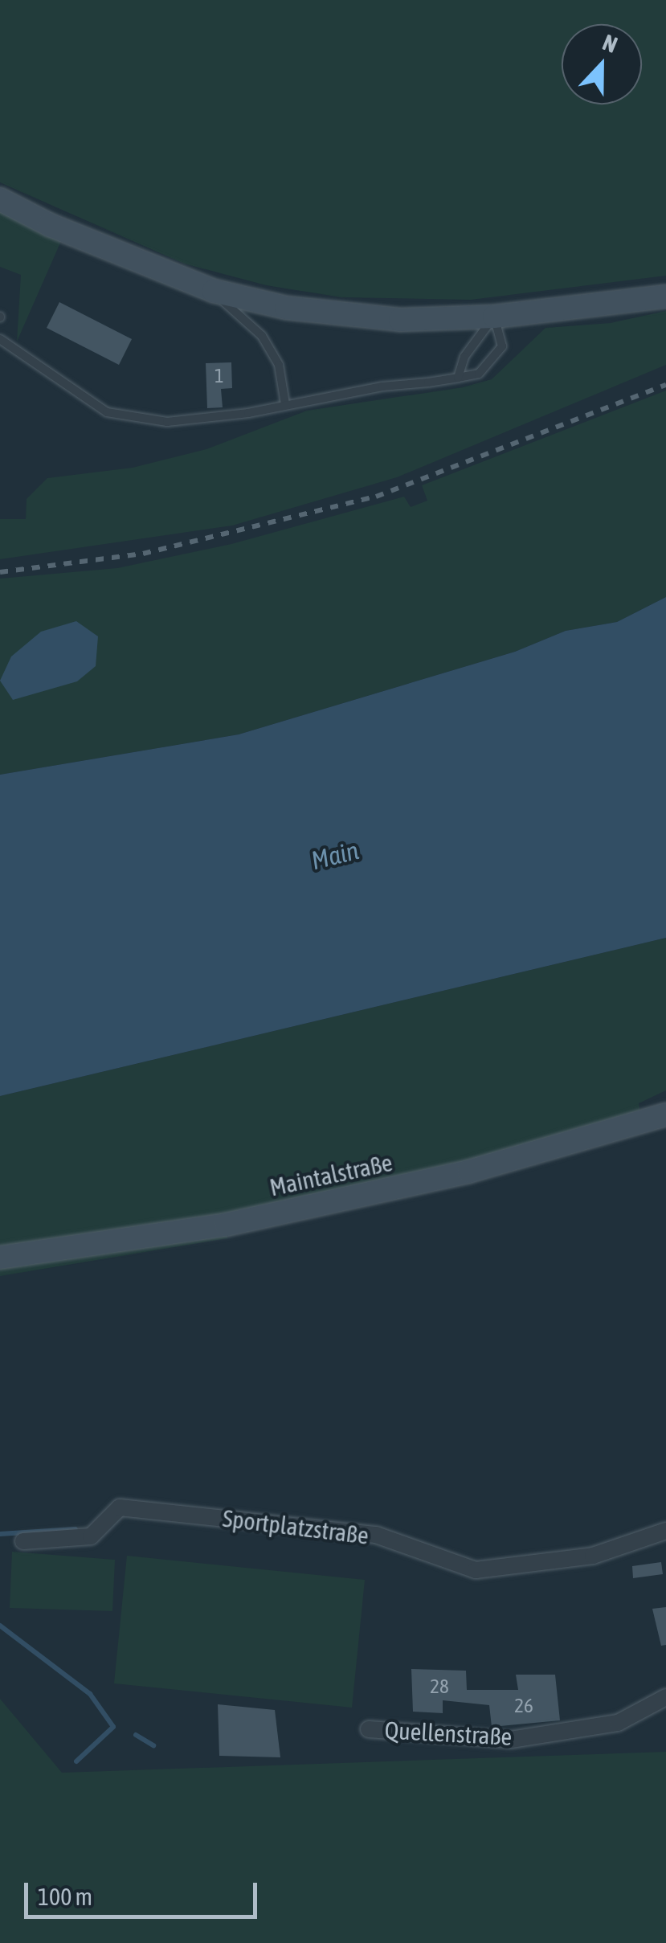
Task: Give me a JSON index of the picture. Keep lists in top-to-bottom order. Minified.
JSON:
{"streets":{"main road":["Maintalstraße"],"street":["Sportplatzstraße","Quellenstraße"]},"water":["Main"],"house_numbers":["1","28","26"],"scale_bar":"100 m","north":"top"}
